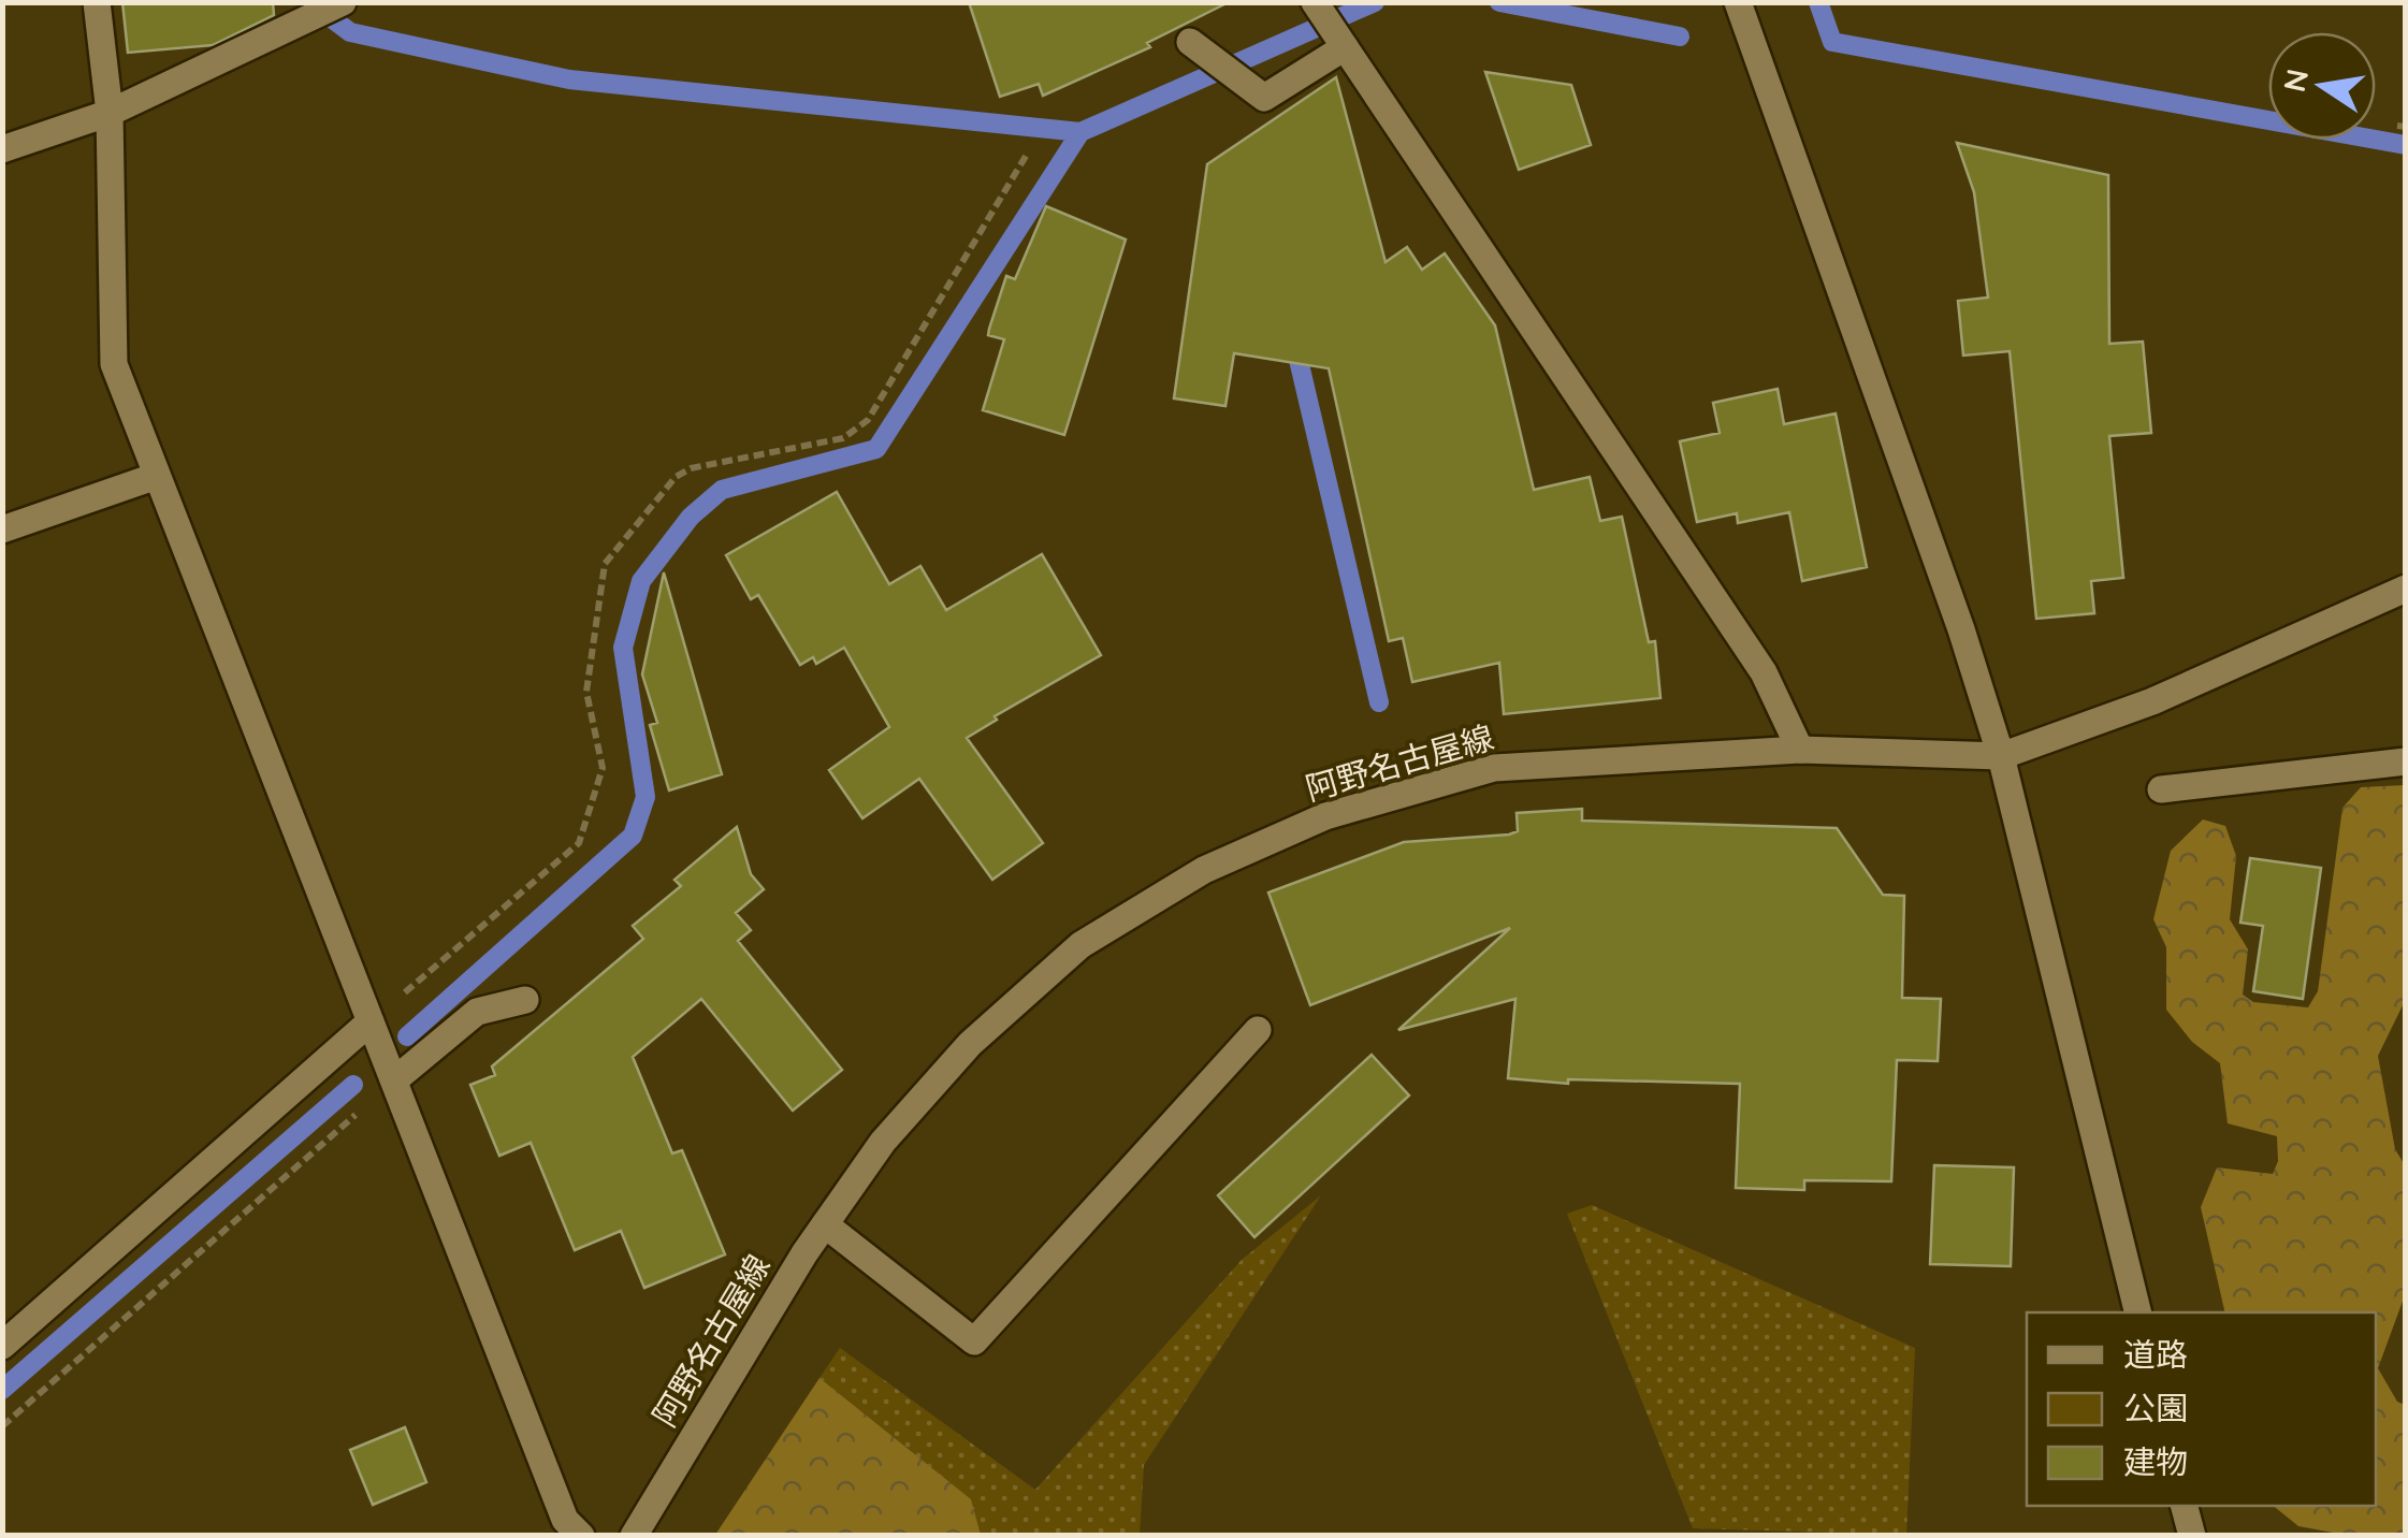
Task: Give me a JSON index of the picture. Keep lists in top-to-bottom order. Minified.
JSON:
{"streets":{"street":["阿野名古屋線"]},"legend":["道路","公園","建物"],"north":"left"}
